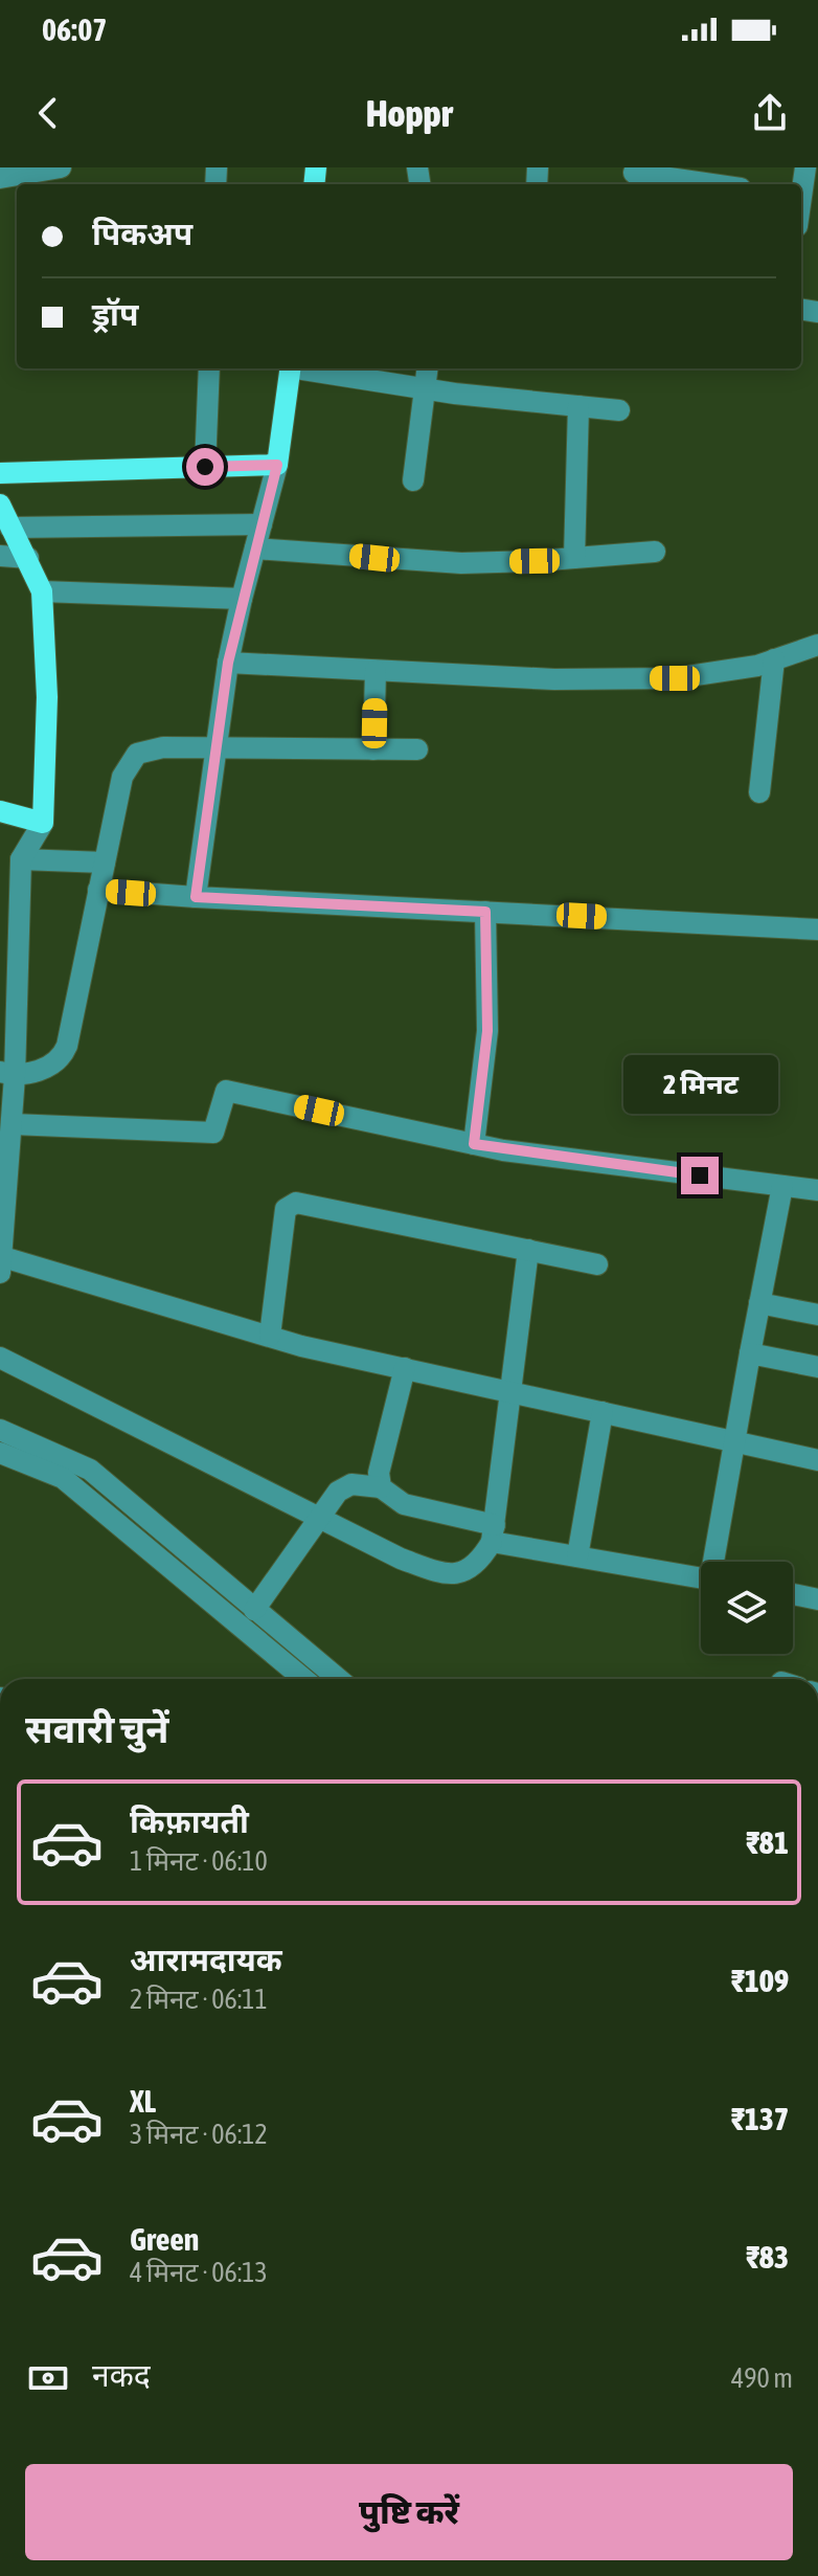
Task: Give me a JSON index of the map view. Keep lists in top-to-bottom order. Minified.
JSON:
{"page":{"status":"06:07","header":"Hoppr","banner":["पिकअप","ड्रॉप"],"bubble":"2 मिनट","heading":"सवारी चुनें","list":[{"name":"किफ़ायती","note":"1 मिनट · 06:10","value":"₹81"},{"name":"आरामदायक","note":"2 मिनट · 06:11","value":"₹109"},{"name":"XL","note":"3 मिनट · 06:12","value":"₹137"},{"name":"Green","note":"4 मिनट · 06:13","value":"₹83"}],"pay":["नकद","490 m"],"buttons":"पुष्टि करें"}}
